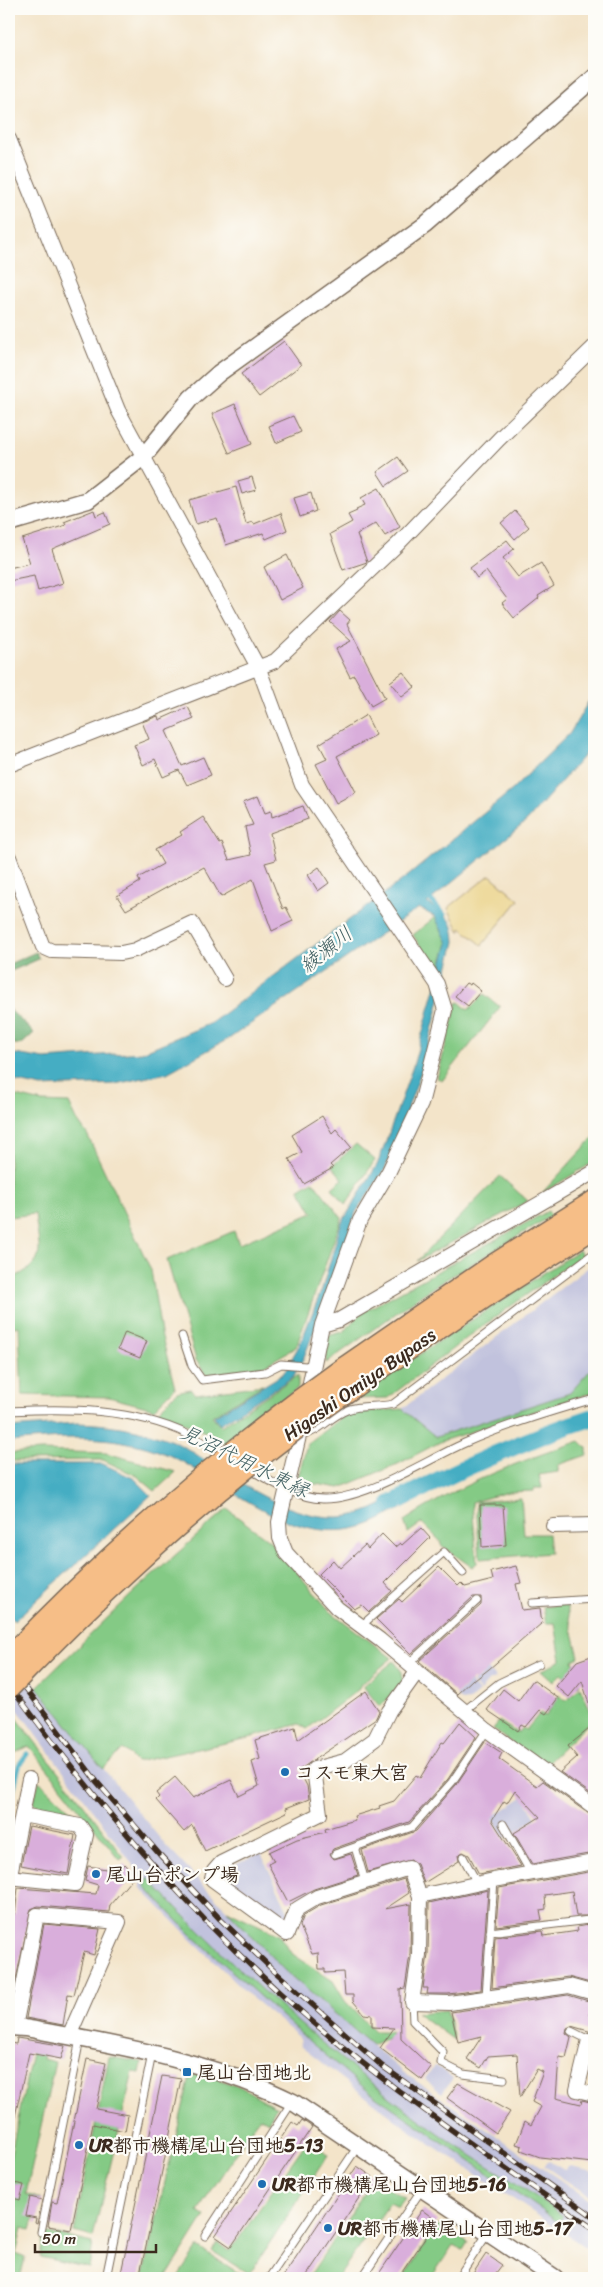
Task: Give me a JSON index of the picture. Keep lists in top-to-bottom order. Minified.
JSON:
{"streets":{"highway":["Higashi Omiya Bypass"]},"water":["綾瀬川","見沼代用水東縁"],"places":{"other":["コスモ東大宮","尾山台ポンプ場","UR都市機構尾山台団地5-13","UR都市機構尾山台団地5-16","UR都市機構尾山台団地5-17"],"transit":["尾山台団地北"]},"scale_bar":"50 m"}
